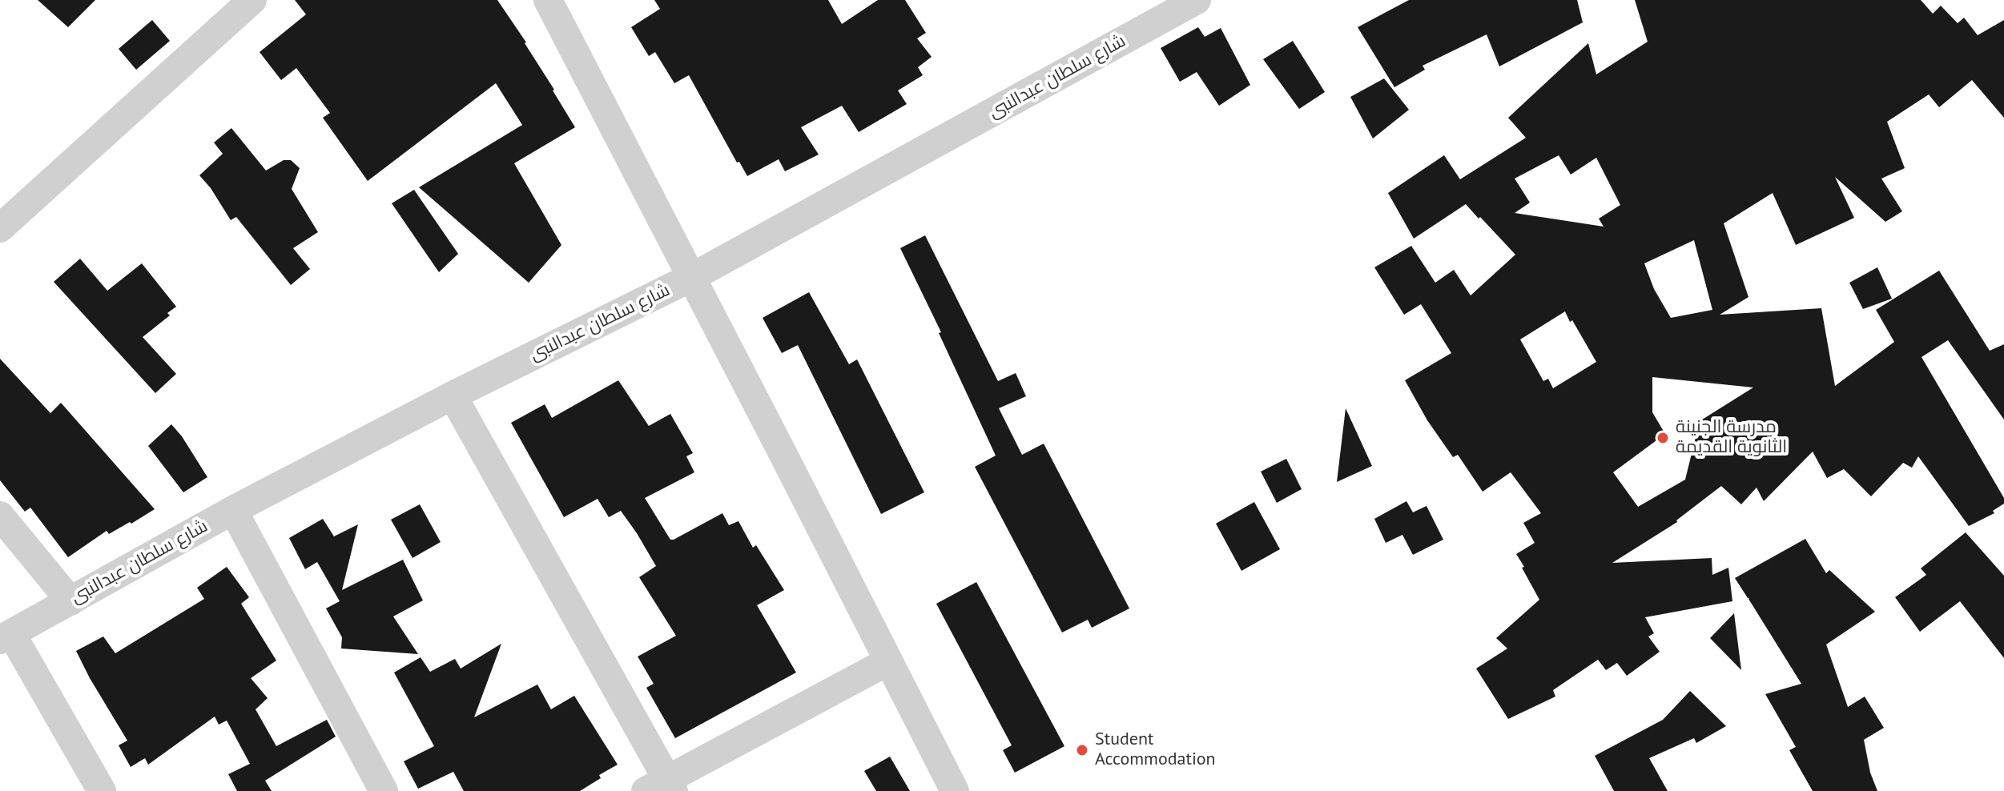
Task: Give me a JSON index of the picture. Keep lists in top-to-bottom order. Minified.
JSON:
{"streets":{"street":["شارع سلطان عبدالنبى"]},"places":["مدرسة الجنينة الثانوية القديمة","Student Accommodation"]}
